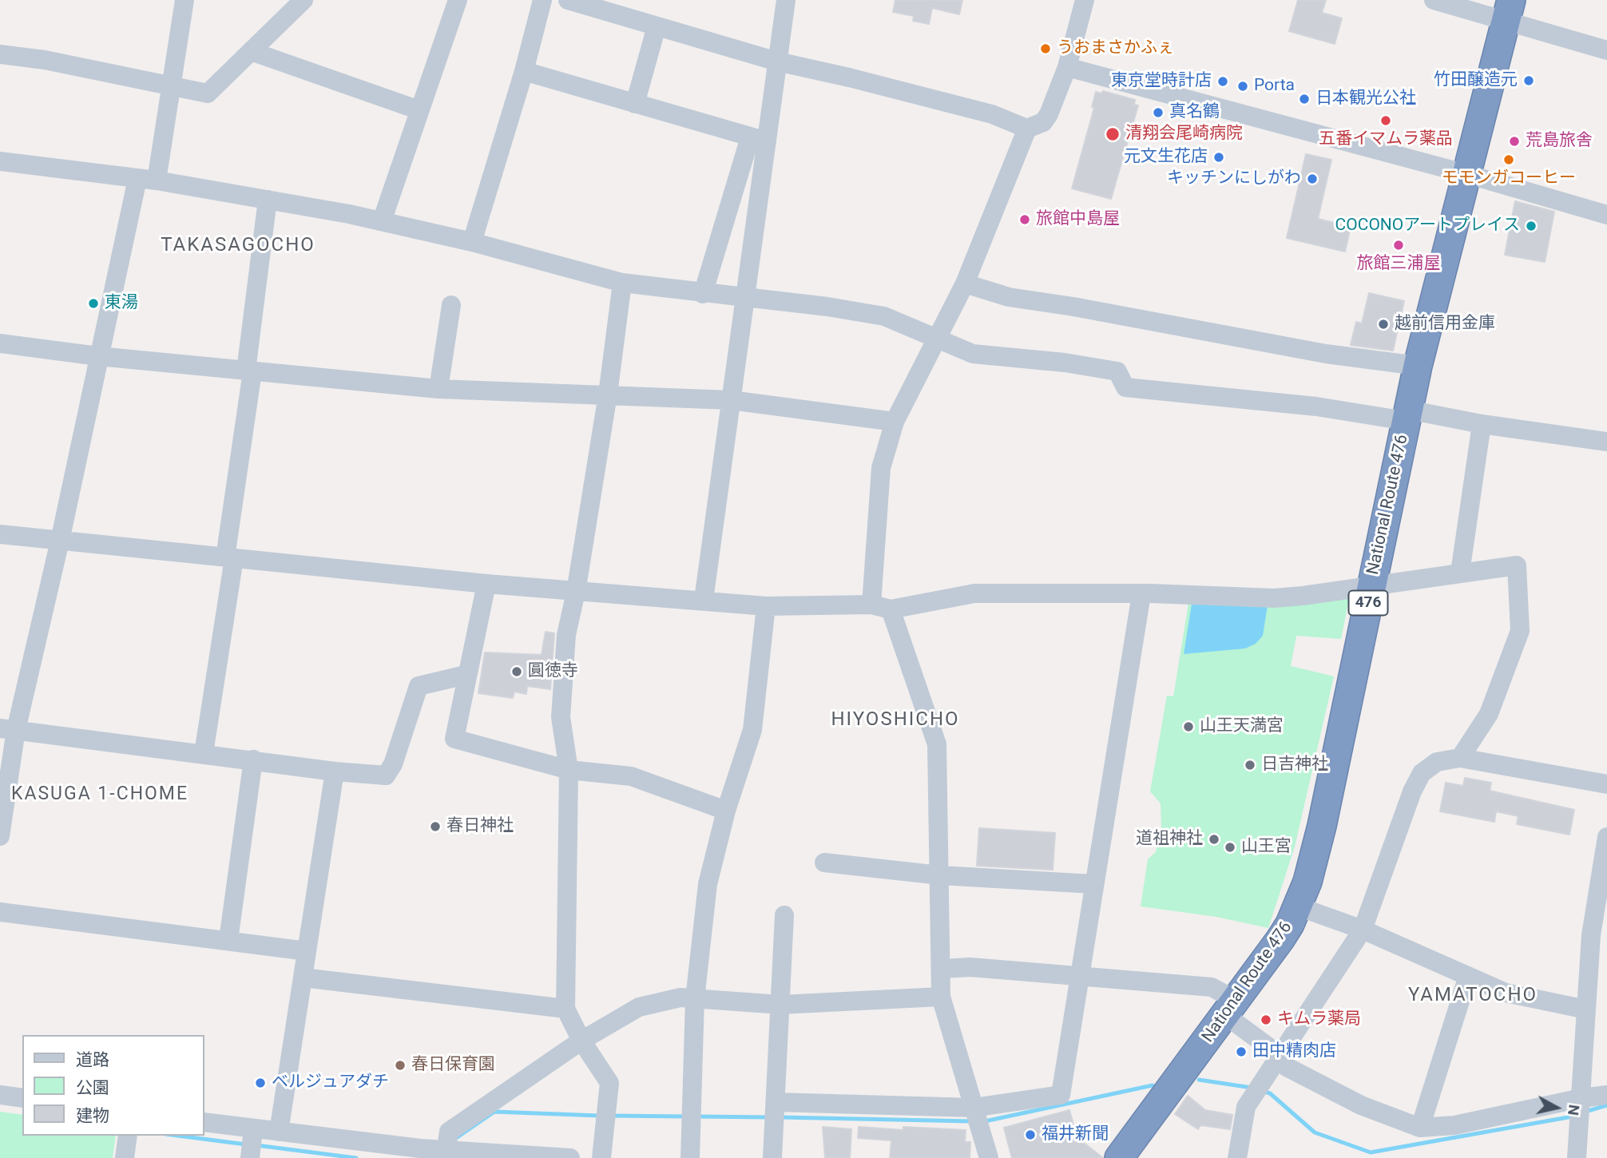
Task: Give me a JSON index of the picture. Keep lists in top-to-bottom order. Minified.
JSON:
{"streets":{"highway":["National Route 476","476"]},"districts":["TAKASAGOCHO","HIYOSHICHO","KASUGA 1-CHOME","YAMATOCHO"],"places":["うおまさかふぇ","竹田醸造元","東京堂時計店","Porta","日本観光公社","真名鶴","五番イマムラ薬品","清翔会尾崎病院","荒島旅舎","元文生花店","モモンガコーヒー","キッチンにしがわ","旅館中島屋","COCONOアートプレイス","旅館三浦屋","東湯","越前信用金庫","圓徳寺","山王天満宮","日吉神社","春日神社","道祖神社","山王宮","キムラ薬局","田中精肉店","春日保育園","ベルジュアダチ","福井新聞"],"legend":["道路","公園","建物"],"north":"right"}
